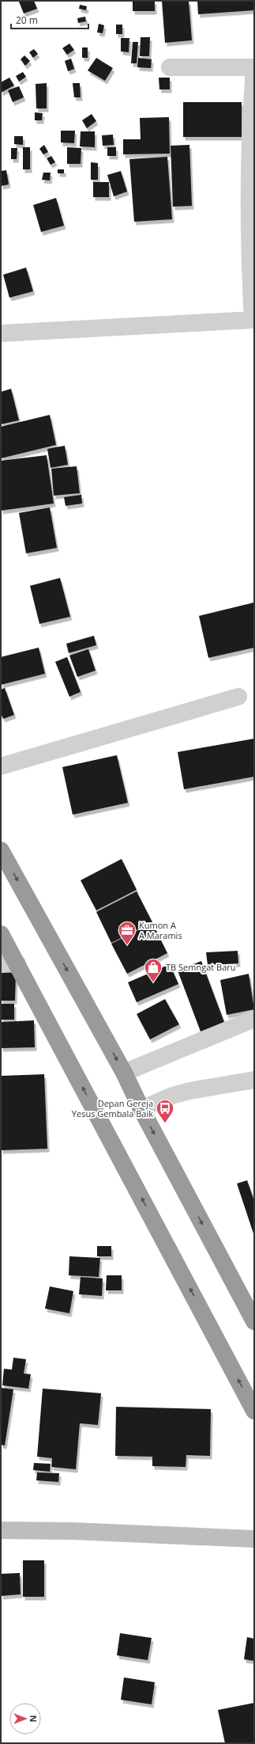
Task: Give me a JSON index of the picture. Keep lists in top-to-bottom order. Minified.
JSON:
{"places":{"office":["Kumon A A Maramis"],"shop":["TB Semngat Baru"],"bus stop":["Depan Gereja Yesus Gembala Baik"]},"scale_bar":"20 m","north":"right"}
